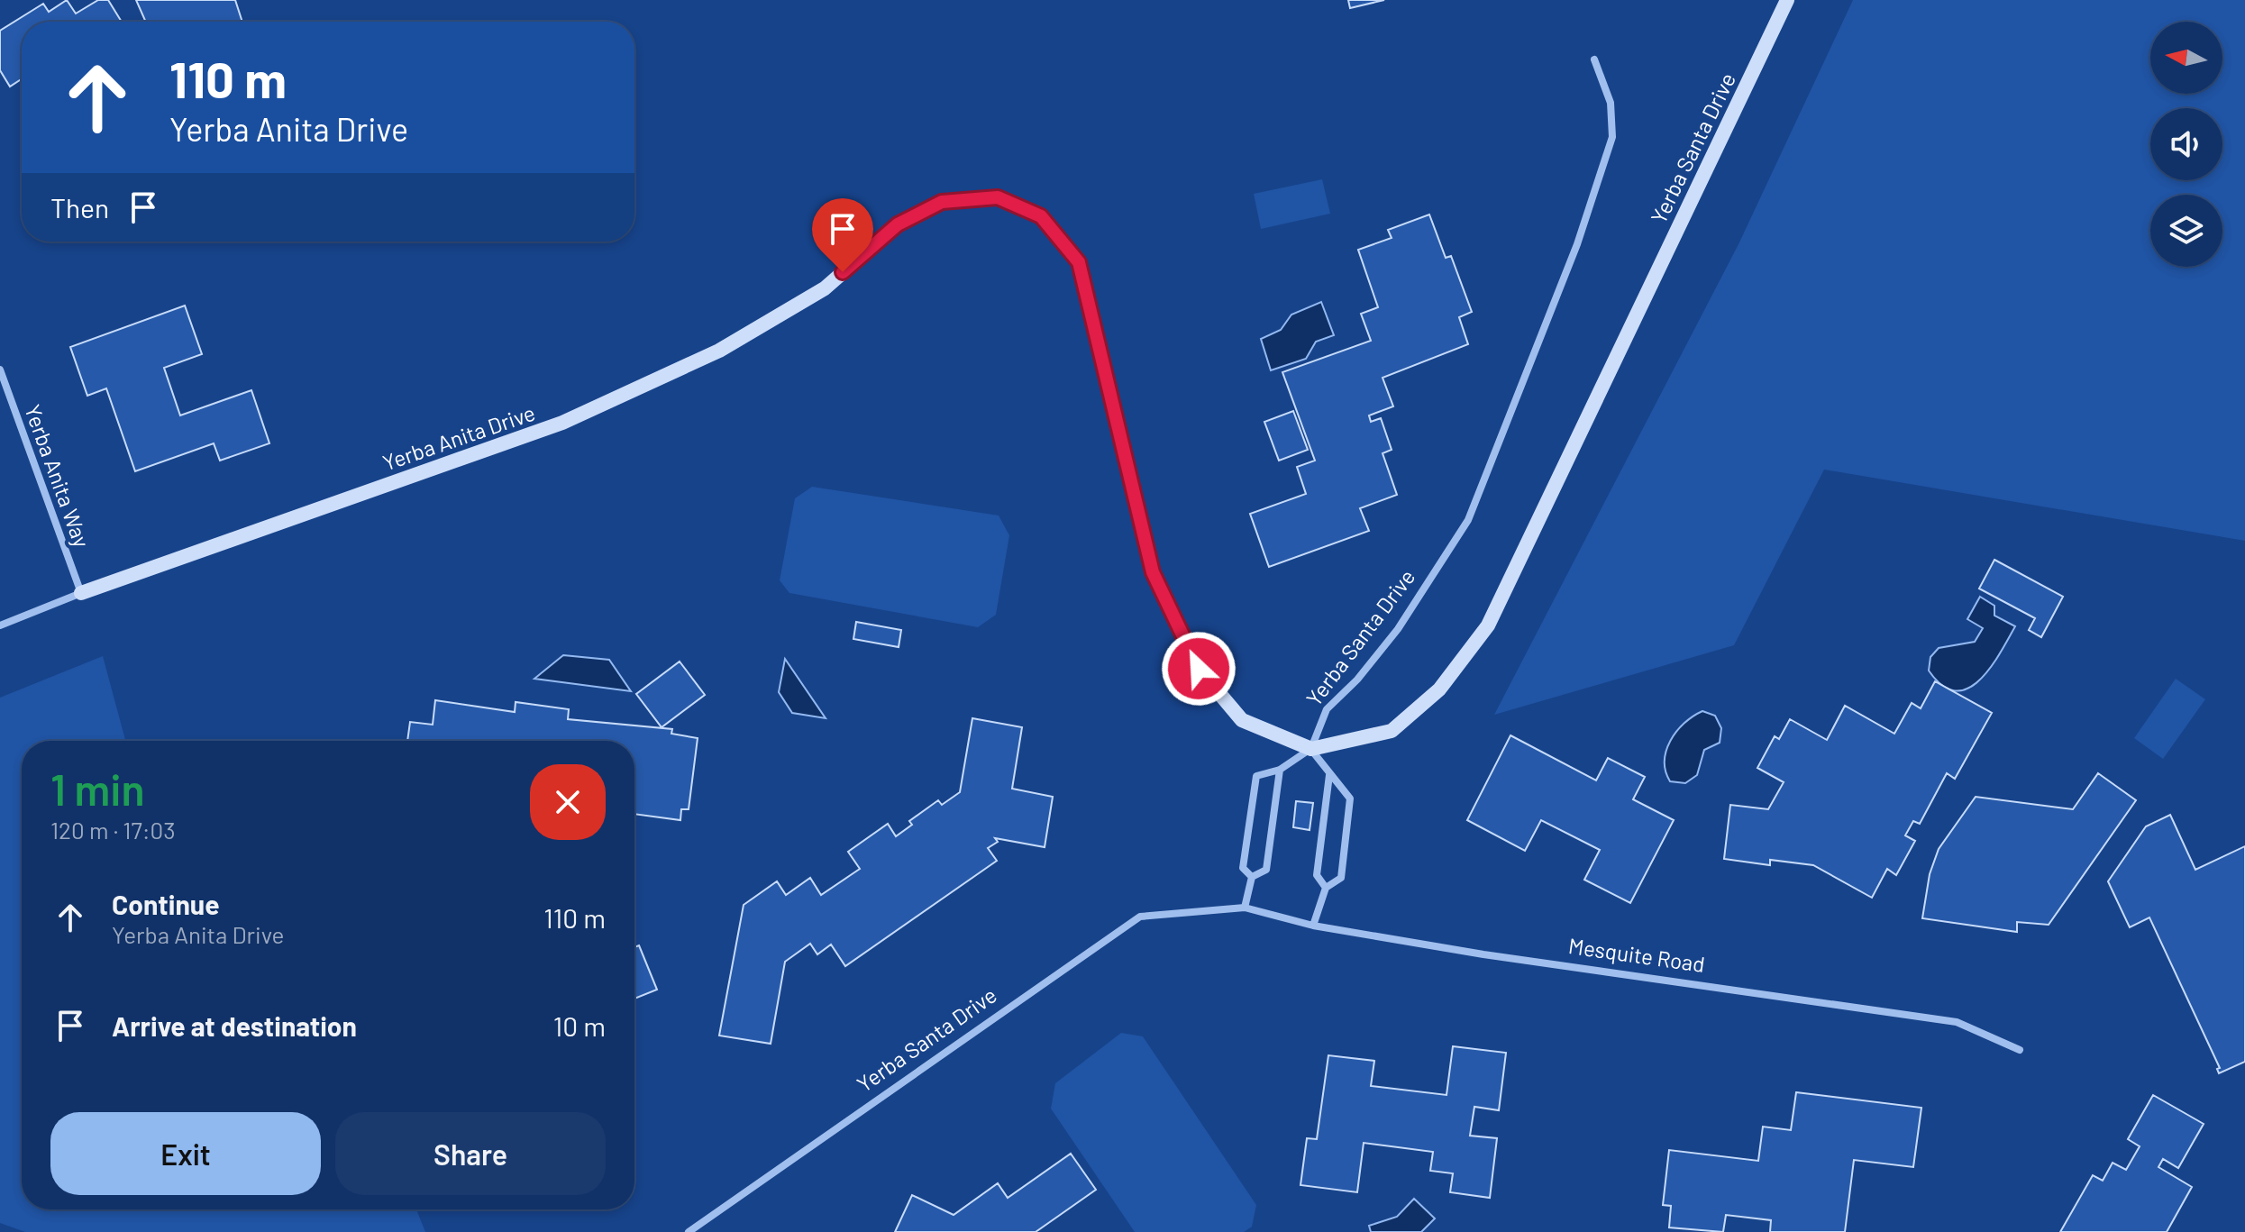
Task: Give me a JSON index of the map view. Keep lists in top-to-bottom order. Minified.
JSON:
{"streets":{"street":["Yerba Santa Drive","Yerba Anita Drive","Yerba Anita Way","Mesquite Road"]},"crossings":[["Yerba Santa Drive","Yerba Anita Drive"],["Yerba Santa Drive","Mesquite Road"],["Yerba Anita Drive","Yerba Anita Way"]],"north":"left","page":{"turn":["110 m","Yerba Anita Drive"],"then":"Then","heading":["1 min","120 m · 17:03"],"list":[{"name":"Continue","note":"Yerba Anita Drive","value":"110 m"},{"name":"Arrive at destination","value":"10 m"}],"buttons":["Exit","Share"]}}
